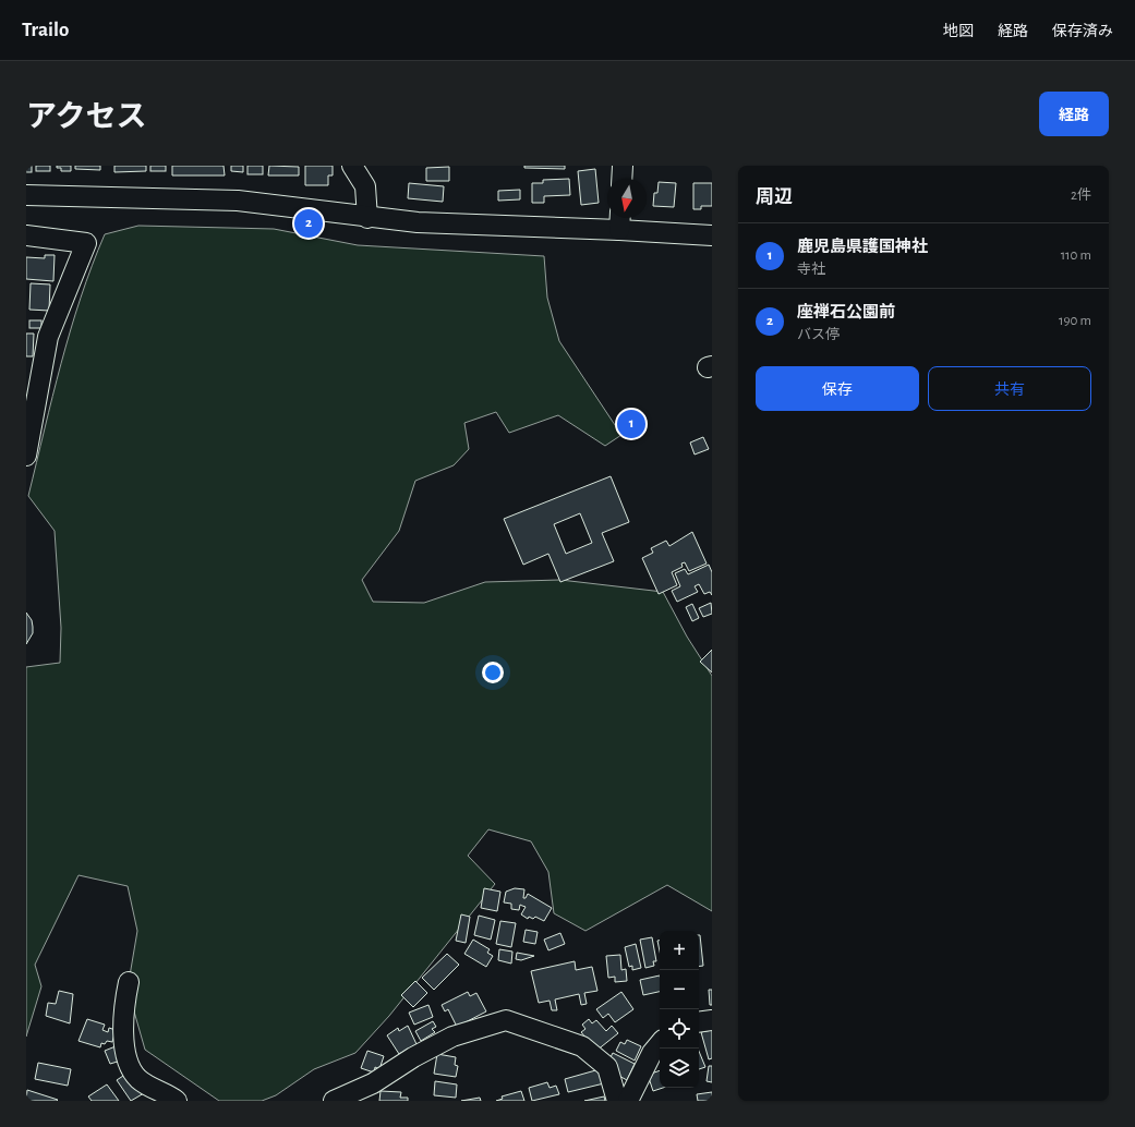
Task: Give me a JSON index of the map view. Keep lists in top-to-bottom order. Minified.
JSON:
{"north":"bottom","page":{"header":"Trailo","nav":["地図","経路","保存済み"],"title":"アクセス","buttons":["経路",["保存","共有"]],"heading":["周辺","2件"],"pins":["2","1"],"list":[{"mark":"1","name":"鹿児島県護国神社","note":"寺社","value":"110 m"},{"mark":"2","name":"座禅石公園前","note":"バス停","value":"190 m"}],"map_buttons":["+","−"]}}
